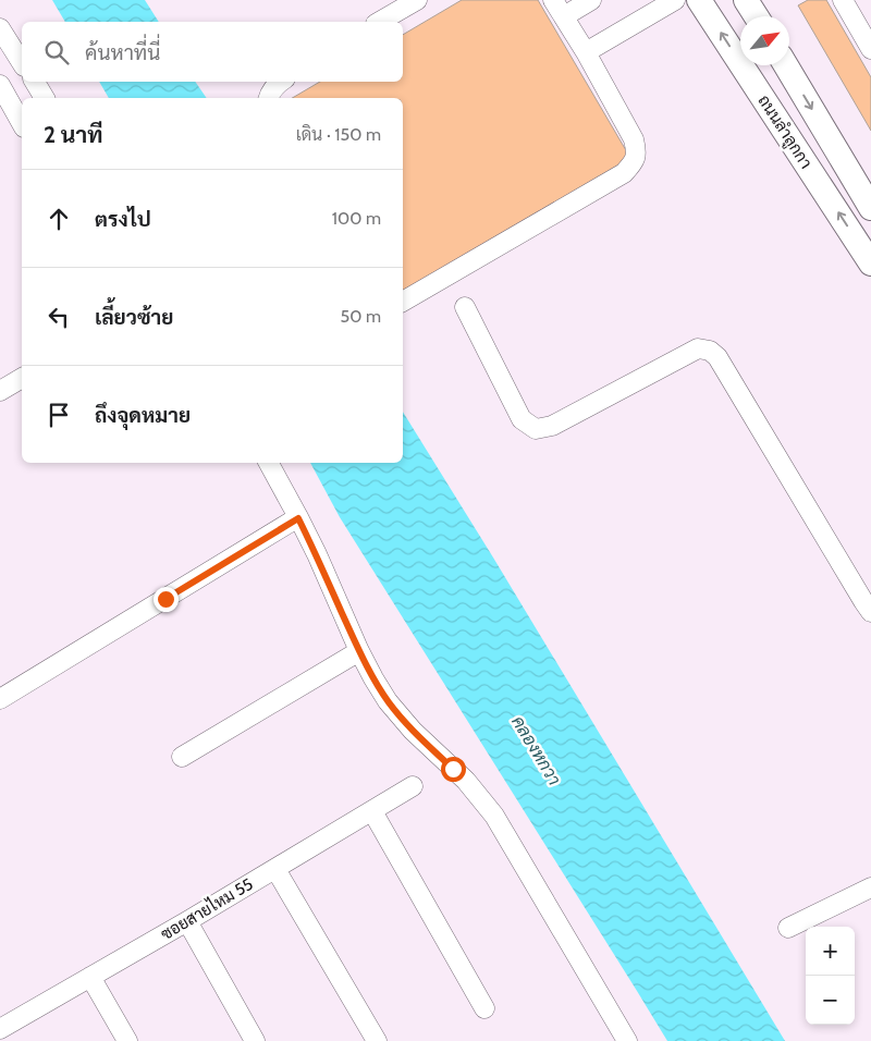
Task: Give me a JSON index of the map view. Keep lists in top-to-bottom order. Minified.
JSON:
{"streets":{"main road":["ถนนลำลูกกา"],"street":["ซอยสายไหม 55"]},"water":["คลองหกวา"],"north":"top right","page":{"search":"ค้นหาที่นี่","heading":["2 นาที","เดิน · 150 m"],"list":[["ตรงไป","100 m"],["เลี้ยวซ้าย","50 m"],"ถึงจุดหมาย"],"map_buttons":["+","−"]}}
